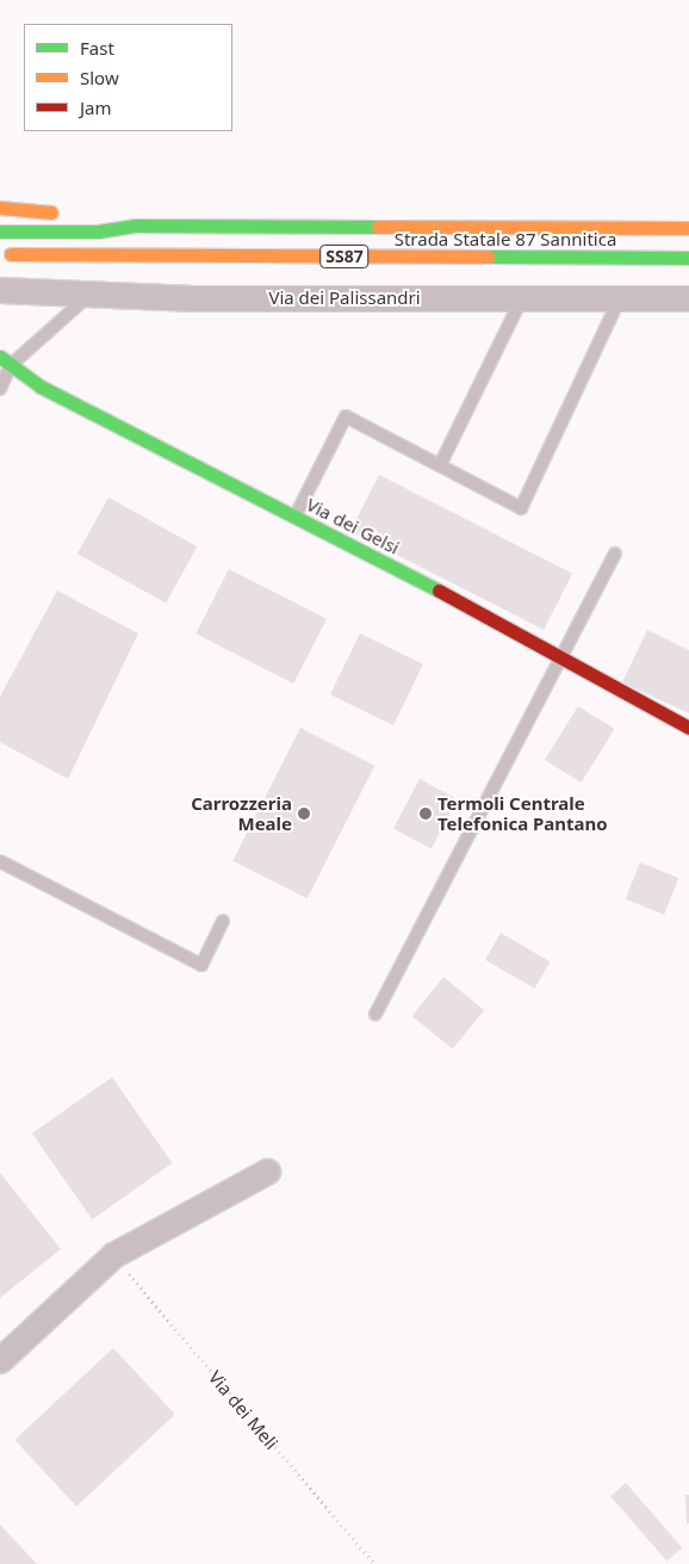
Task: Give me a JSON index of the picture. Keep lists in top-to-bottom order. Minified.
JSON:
{"streets":{"main road":["Strada Statale 87 Sannitica","SS87","Via dei Gelsi"],"street":["Via dei Palissandri"],"path":["Via dei Meli"]},"crossings":[["Strada Statale 87 Sannitica","SS87"]],"places":["Carrozzeria Meale","Termoli Centrale Telefonica Pantano"],"legend":["Fast","Slow","Jam"]}
